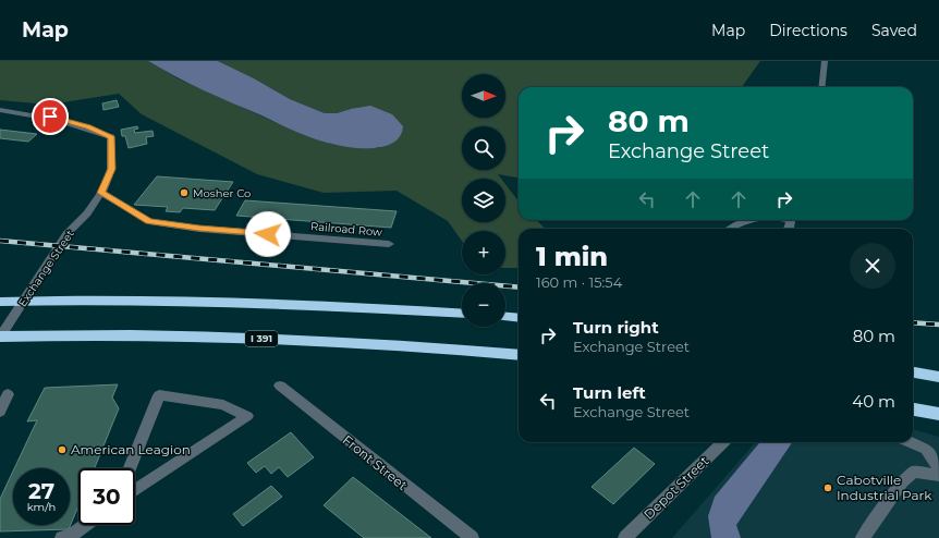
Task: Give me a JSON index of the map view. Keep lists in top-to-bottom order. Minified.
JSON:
{"streets":{"highway":["I 391"],"street":["Railroad Row","Exchange Street","Front Street","Depot Street"]},"crossings":[["Railroad Row","Exchange Street"],["Exchange Street","I 391"]],"places":["Mosher Co","American Leagion","Cabotville Industrial Park"],"north":"right","page":{"header":"Map","nav":["Map","Directions","Saved"],"map_buttons":["+","−"],"turn":["80 m","Exchange Street"],"heading":["1 min","160 m · 15:54"],"list":[{"name":"Turn right","note":"Exchange Street","value":"80 m"},{"name":"Turn left","note":"Exchange Street","value":"40 m"}],"speed":"27 km/h","limit":"30"}}
